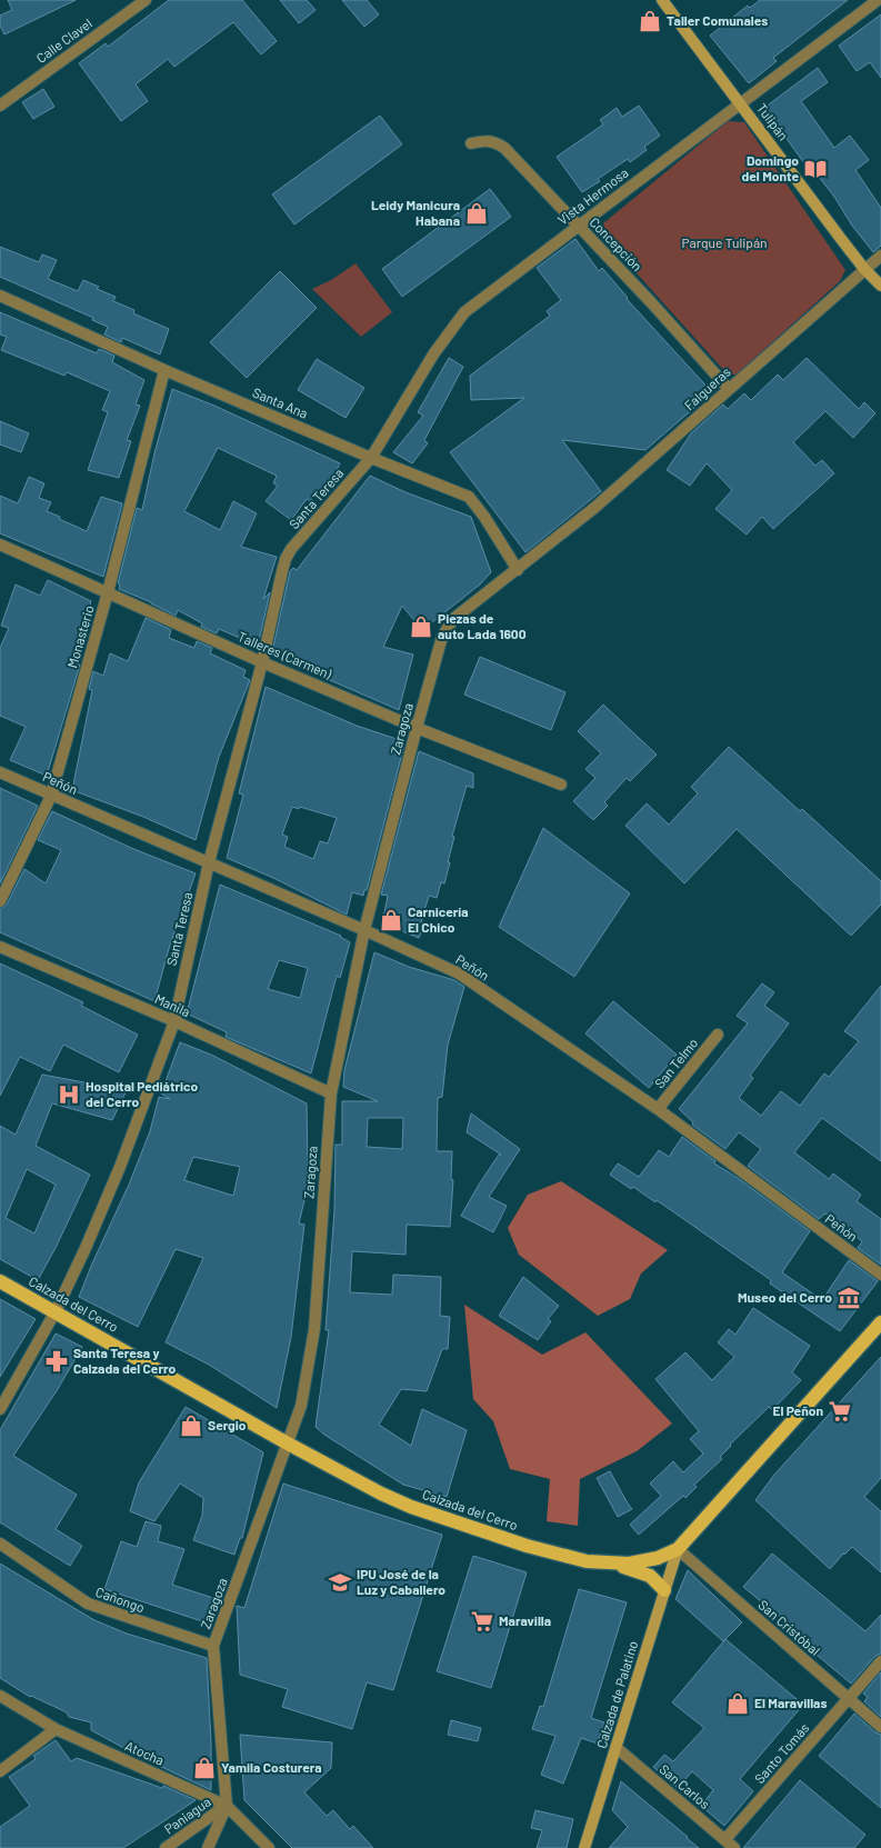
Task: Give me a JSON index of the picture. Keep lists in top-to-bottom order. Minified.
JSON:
{"streets":{"main road":["Calzada del Cerro"],"street":["Calle Clavel","Tulipán","Vista Hermosa","Concepción","Falgueras","Santa Ana","Santa Teresa","Monasterio","Talleres (Carmen)","Zaragoza","Peñón","Manila","San Telmo","Cañongo","San Cristóbal","Calzada de Palatino","Atocha","Santo Tomás","San Carlos","Paniagua"]},"crossings":[["Tulipán","Vista Hermosa"],["Tulipán","Falgueras"],["Vista Hermosa","Concepción"],["Vista Hermosa","Santa Ana"],["Vista Hermosa","Santa Teresa"],["Concepción","Falgueras"],["Falgueras","Zaragoza"],["Santa Ana","Santa Teresa"],["Santa Ana","Monasterio"],["Santa Ana","Zaragoza"],["Santa Teresa","Talleres (Carmen)"],["Santa Teresa","Peñón"],["Santa Teresa","Manila"],["Santa Teresa","Calzada del Cerro"],["Monasterio","Talleres (Carmen)"],["Monasterio","Peñón"],["Talleres (Carmen)","Zaragoza"],["Zaragoza","Peñón"],["Zaragoza","Manila"],["Zaragoza","Calzada del Cerro"],["Zaragoza","Cañongo"],["Zaragoza","Atocha"],["Zaragoza","Paniagua"],["Peñón","San Telmo"],["Calzada del Cerro","San Cristóbal"],["Calzada del Cerro","Calzada de Palatino"],["San Cristóbal","Calzada de Palatino"],["San Cristóbal","Santo Tomás"],["Calzada de Palatino","San Carlos"],["Atocha","Paniagua"],["Santo Tomás","San Carlos"]],"parks":["Parque Tulipán"],"places":{"shop":["Taller Comunales","Leidy Manicura Habana","Piezas de auto Lada 1600","Carnicería El Chico","Sergio","El Maravillas","Yamila Costurera"],"library":["Domingo del Monte"],"hospital":["Hospital Pediátrico del Cerro"],"museum":["Museo del Cerro"],"pharmacy":["Santa Teresa y Calzada del Cerro"],"supermarket":["El Peñon","Maravilla"],"school or university":["IPU José de la Luz y Caballero"]}}
